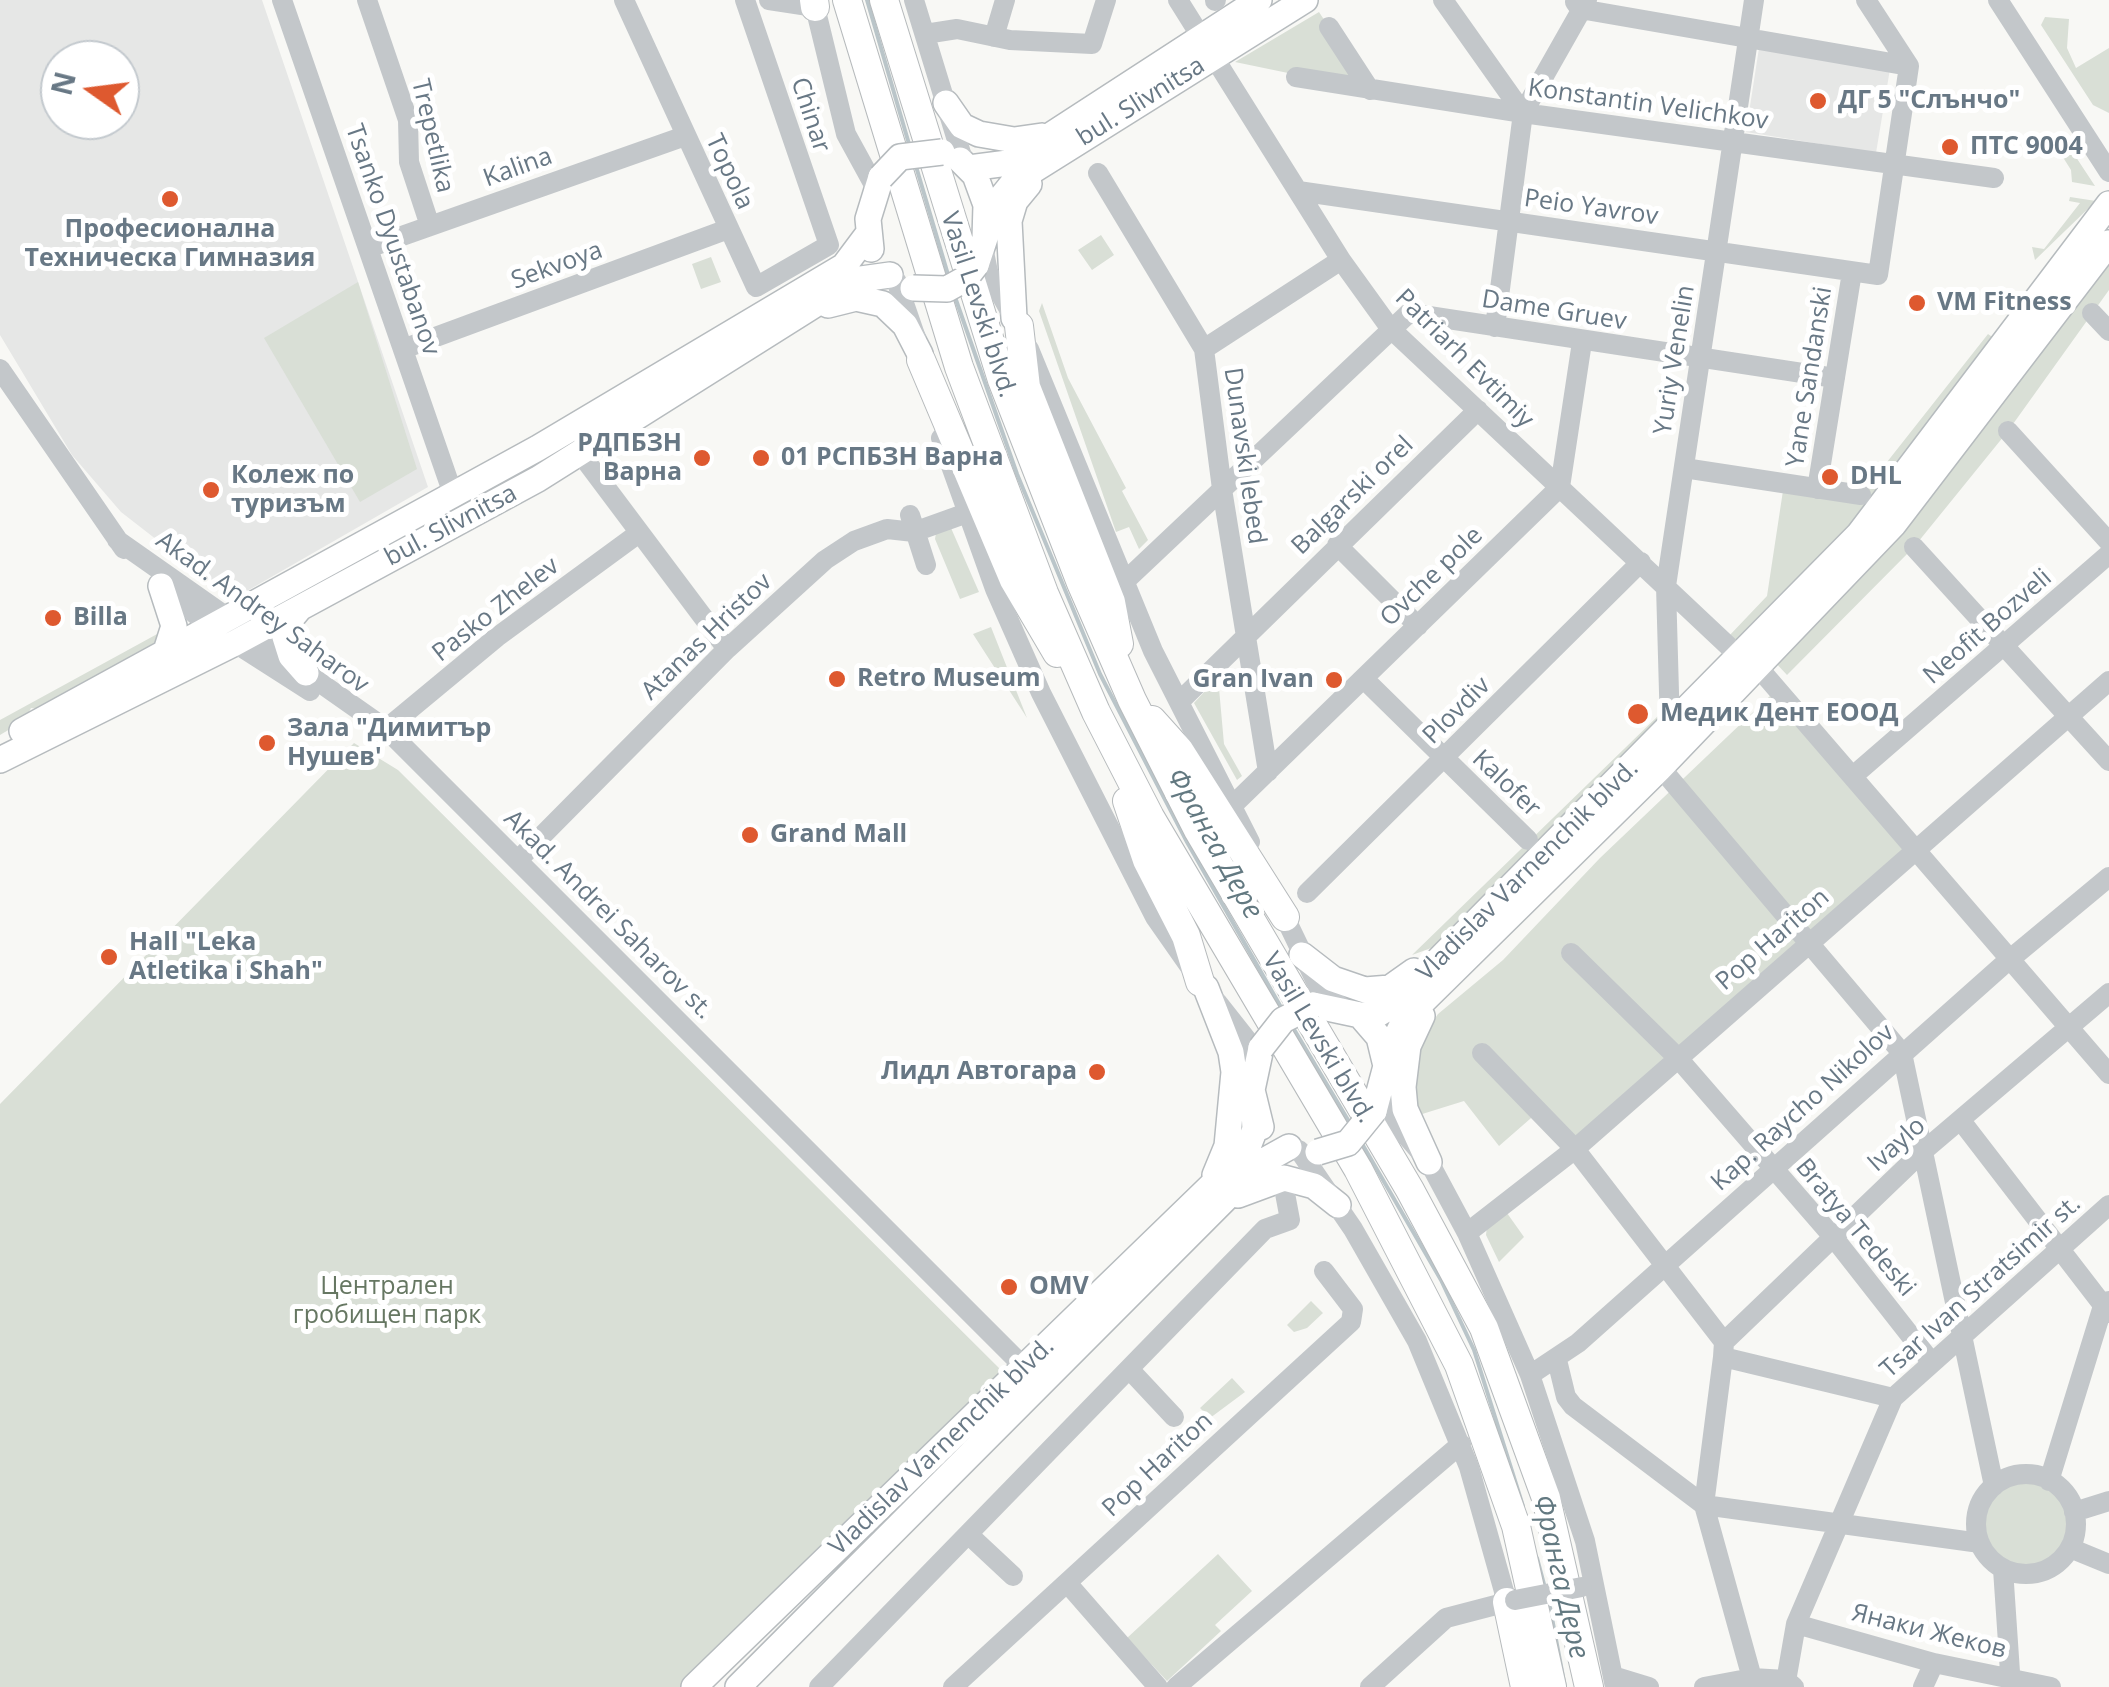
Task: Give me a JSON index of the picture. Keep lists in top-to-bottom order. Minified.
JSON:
{"streets":{"highway":["Vasil Levski blvd."],"main road":["bul. Slivnitsa","Vladislav Varnenchik blvd."],"street":["Konstantin Velichkov","Chinar","Trepetlika","Kalina","Topola","Peio Yavrov","Tsanko Dyustabanov","Sekvoya","Dame Gruev","Patriarh Evtimiy","Yuriy Venelin","Yane Sandanski","Dunavski lebed","Balgarski orel","Ovche pole","Pasko Zhelev","Akad. Andrey Saharov","Neofit Bozveli","Atanas Hristov","Plovdiv","Kalofer","Akad. Andrei Saharov st.","Pop Hariton","Kap. Raycho Nikolov","Ivaylo","Bratya Tedeski","Tsar Ivan Stratsimir st.","Янаки Жеков"]},"crossings":[["bul. Slivnitsa","Tsanko Dyustabanov"],["bul. Slivnitsa","Patriarh Evtimiy"],["bul. Slivnitsa","Akad. Andrey Saharov"],["Konstantin Velichkov","Peio Yavrov"],["Konstantin Velichkov","Yuriy Venelin"],["Chinar","Topola"],["Trepetlika","Kalina"],["Kalina","Topola"],["Kalina","Tsanko Dyustabanov"],["Topola","Sekvoya"],["Peio Yavrov","Patriarh Evtimiy"],["Peio Yavrov","Yuriy Venelin"],["Peio Yavrov","Yane Sandanski"],["Tsanko Dyustabanov","Sekvoya"],["Dame Gruev","Patriarh Evtimiy"],["Dame Gruev","Yuriy Venelin"],["Dame Gruev","Yane Sandanski"],["Patriarh Evtimiy","Yuriy Venelin"],["Patriarh Evtimiy","Balgarski orel"],["Patriarh Evtimiy","Ovche pole"],["Patriarh Evtimiy","Neofit Bozveli"],["Patriarh Evtimiy","Plovdiv"],["Patriarh Evtimiy","Vladislav Varnenchik blvd."],["Patriarh Evtimiy","Pop Hariton"],["Patriarh Evtimiy","Kap. Raycho Nikolov"],["Patriarh Evtimiy","Ivaylo"],["Yuriy Venelin","Vladislav Varnenchik blvd."],["Dunavski lebed","Balgarski orel"],["Dunavski lebed","Ovche pole"],["Ovche pole","Kalofer"],["Pasko Zhelev","Akad. Andrei Saharov st."],["Akad. Andrey Saharov","Akad. Andrei Saharov st."],["Atanas Hristov","Akad. Andrei Saharov st."],["Plovdiv","Kalofer"],["Pop Hariton","Bratya Tedeski"],["Kap. Raycho Nikolov","Bratya Tedeski"],["Ivaylo","Bratya Tedeski"],["Bratya Tedeski","Tsar Ivan Stratsimir st."],["Tsar Ivan Stratsimir st.","Янаки Жеков"]],"water":["Франга Дере"],"parks":["Централен гробищен парк"],"places":["ДГ 5 \"Слънчо\"","ПТС 9004","Професионална Техническа Гимназия","VM Fitness","РДПБЗН Варна","01 РСПБЗН Варна","DHL","Колеж по туризъм","Billa","Retro Museum","Gran Ivan","Медик Дент ЕООД","Зала \"Димитър Нушев'","Grand Mall","Hall \"Leka Atletika i Shah\"","Лидл Автогара","OMV"],"north":"left"}
